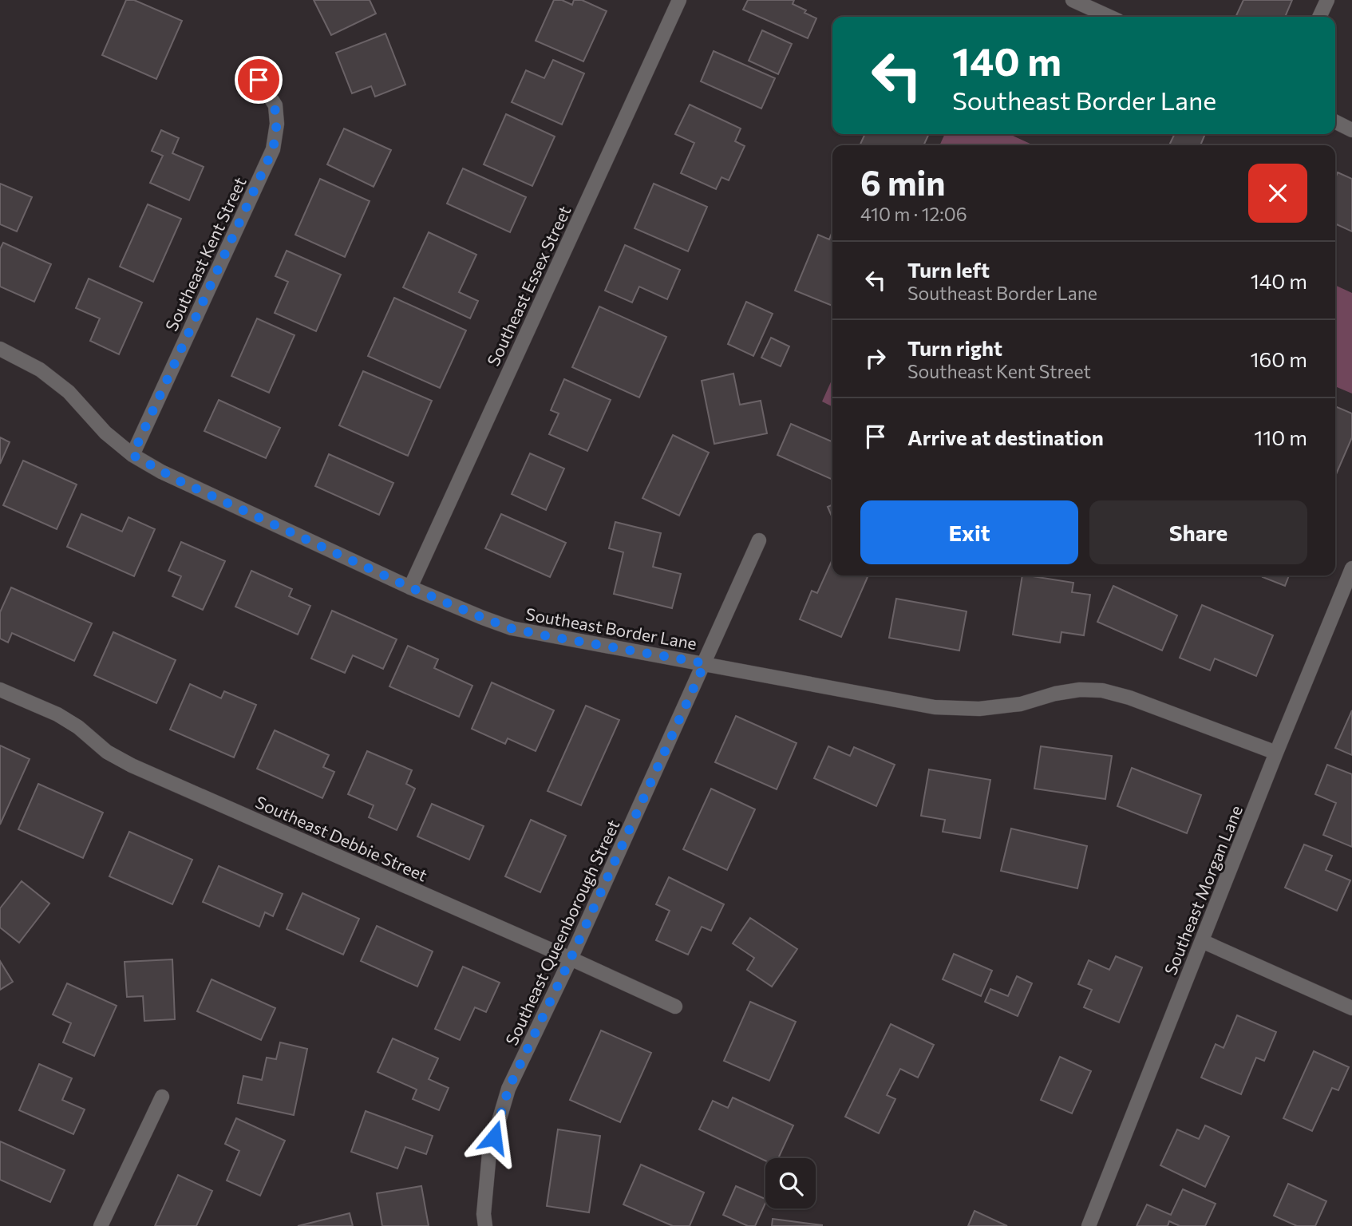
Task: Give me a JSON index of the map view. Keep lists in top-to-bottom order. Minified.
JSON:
{"streets":{"street":["Southeast Kent Street","Southeast Essex Street","Southeast Border Lane","Southeast Debbie Street","Southeast Morgan Lane","Southeast Queenborough Street"]},"crossings":[["Southeast Kent Street","Southeast Border Lane"],["Southeast Essex Street","Southeast Border Lane"],["Southeast Border Lane","Southeast Morgan Lane"],["Southeast Border Lane","Southeast Queenborough Street"],["Southeast Debbie Street","Southeast Queenborough Street"]],"page":{"turn":["140 m","Southeast Border Lane"],"heading":["6 min","410 m · 12:06"],"list":[{"name":"Turn left","note":"Southeast Border Lane","value":"140 m"},{"name":"Turn right","note":"Southeast Kent Street","value":"160 m"},{"name":"Arrive at destination","value":"110 m"}],"buttons":["Exit","Share"]}}
